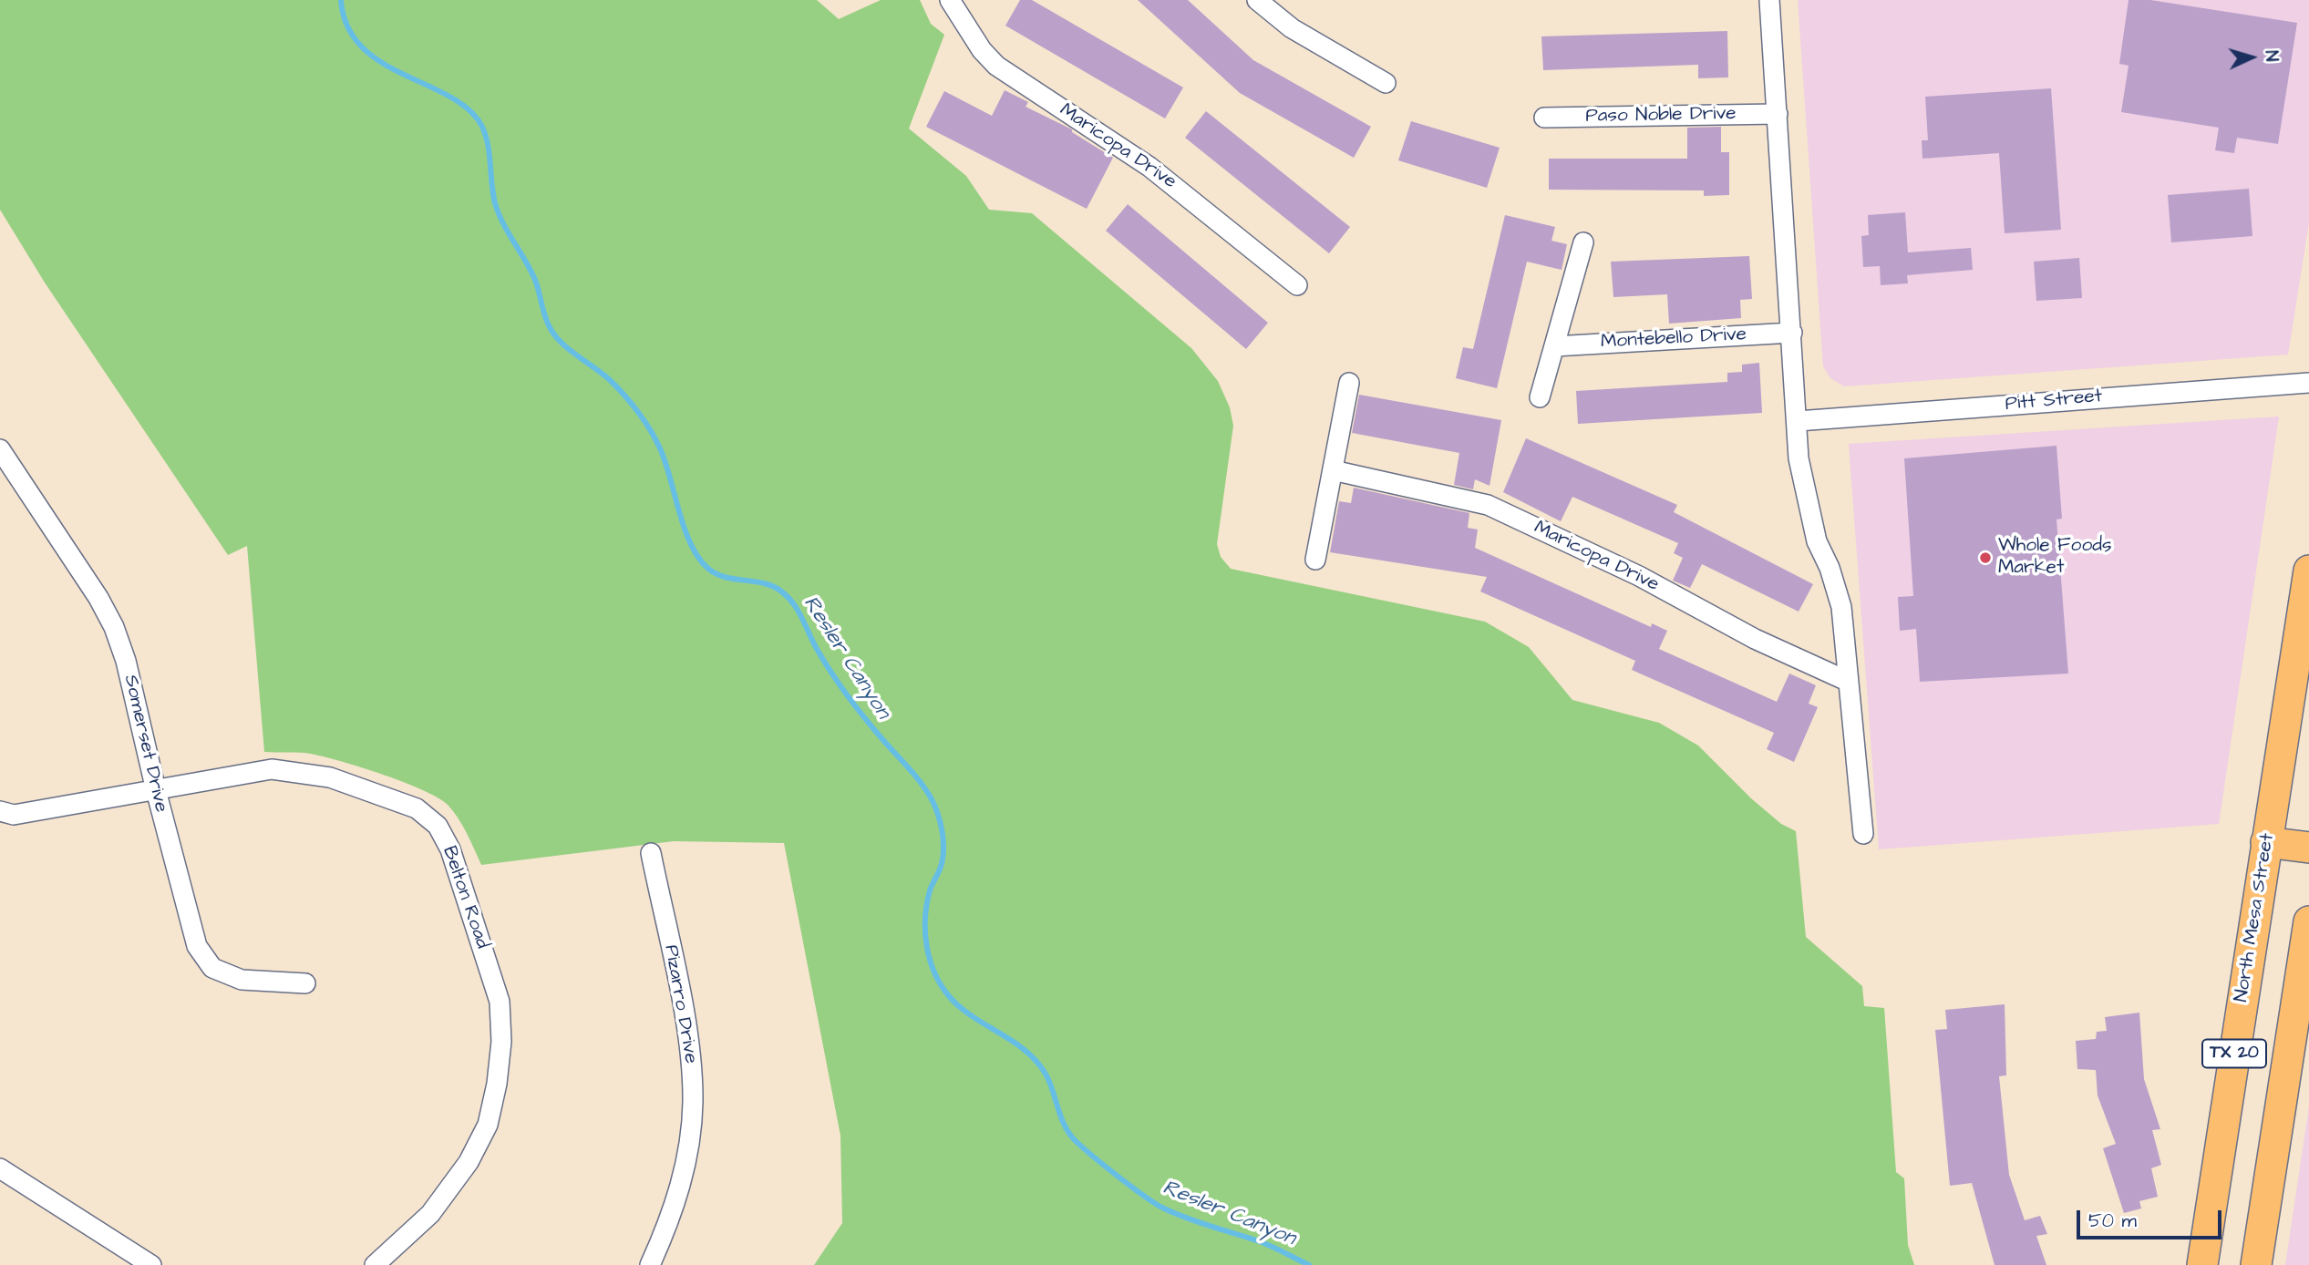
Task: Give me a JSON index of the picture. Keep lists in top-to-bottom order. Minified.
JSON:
{"streets":{"main road":["North Mesa Street","TX 20"],"street":["Paso Noble Drive","Maricopa Drive","Montebello Drive","Pitt Street","Somerset Drive","Belton Road","Pizarro Drive"]},"crossings":[["Somerset Drive","Belton Road"]],"water":["Resler Canyon"],"places":["Whole Foods Market"],"scale_bar":"50 m","north":"right"}
